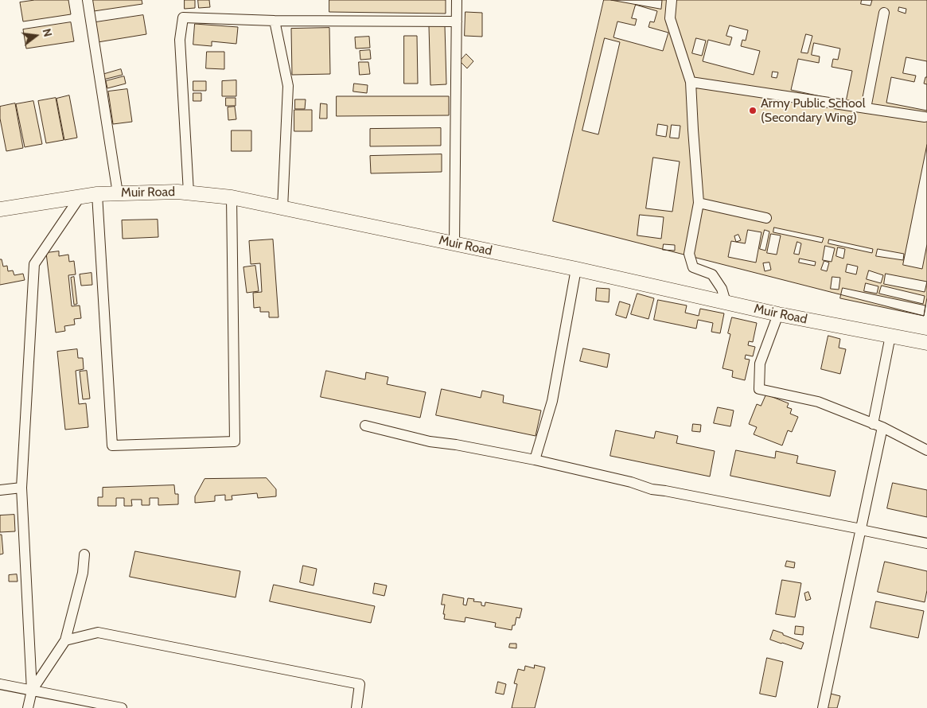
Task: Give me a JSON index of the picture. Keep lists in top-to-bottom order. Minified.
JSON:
{"streets":{"main road":["Muir Road"]},"places":["Army Public School (Secondary Wing)"],"north":"right"}
